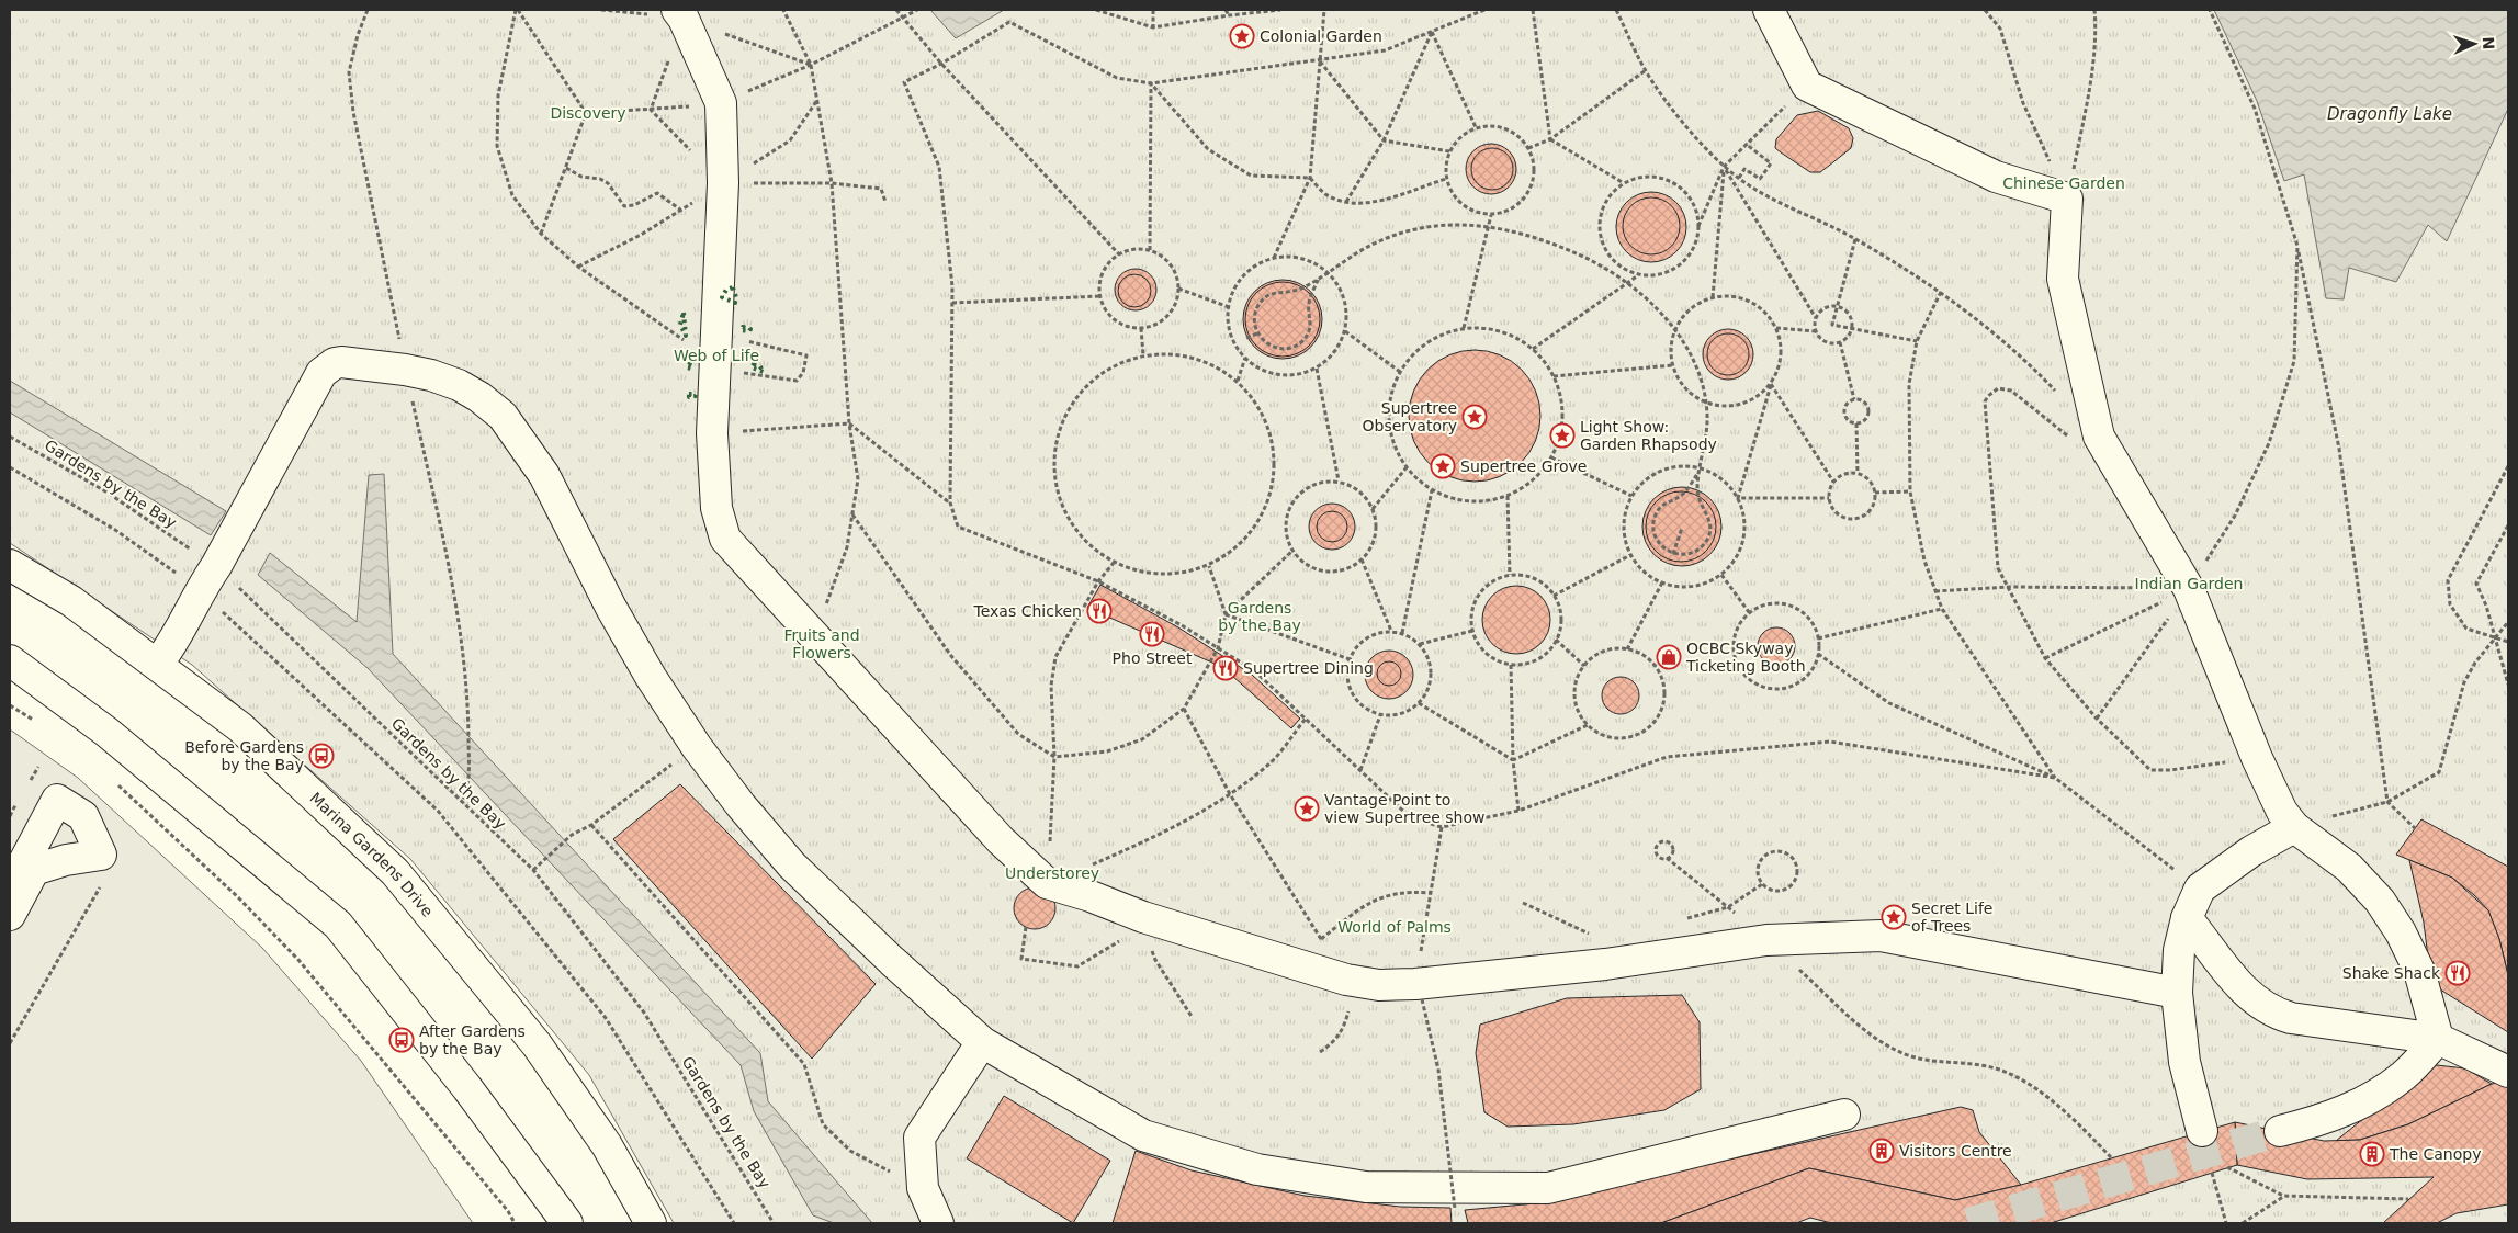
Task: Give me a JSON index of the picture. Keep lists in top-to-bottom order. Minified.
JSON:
{"streets":{"street":["Marina Gardens Drive"],"path":["Gardens by the Bay"]},"water":["Dragonfly Lake"],"parks":["Discovery","Chinese Garden","Web of Life","Indian Garden","Gardens by the Bay","Fruits and Flowers","Understorey","World of Palms"],"places":{"place":["Colonial Garden","Supertree Observatory","Light Show: Garden Rhapsody","Supertree Grove","Vantage Point to view Supertree show","Secret Life of Trees"],"restaurant":["Texas Chicken","Pho Street","Supertree Dining","Shake Shack"],"shop":["OCBC Skyway Ticketing Booth"],"bus stop":["Before Gardens by the Bay","After Gardens by the Bay"],"building":["Visitors Centre","The Canopy"]},"north":"right"}
